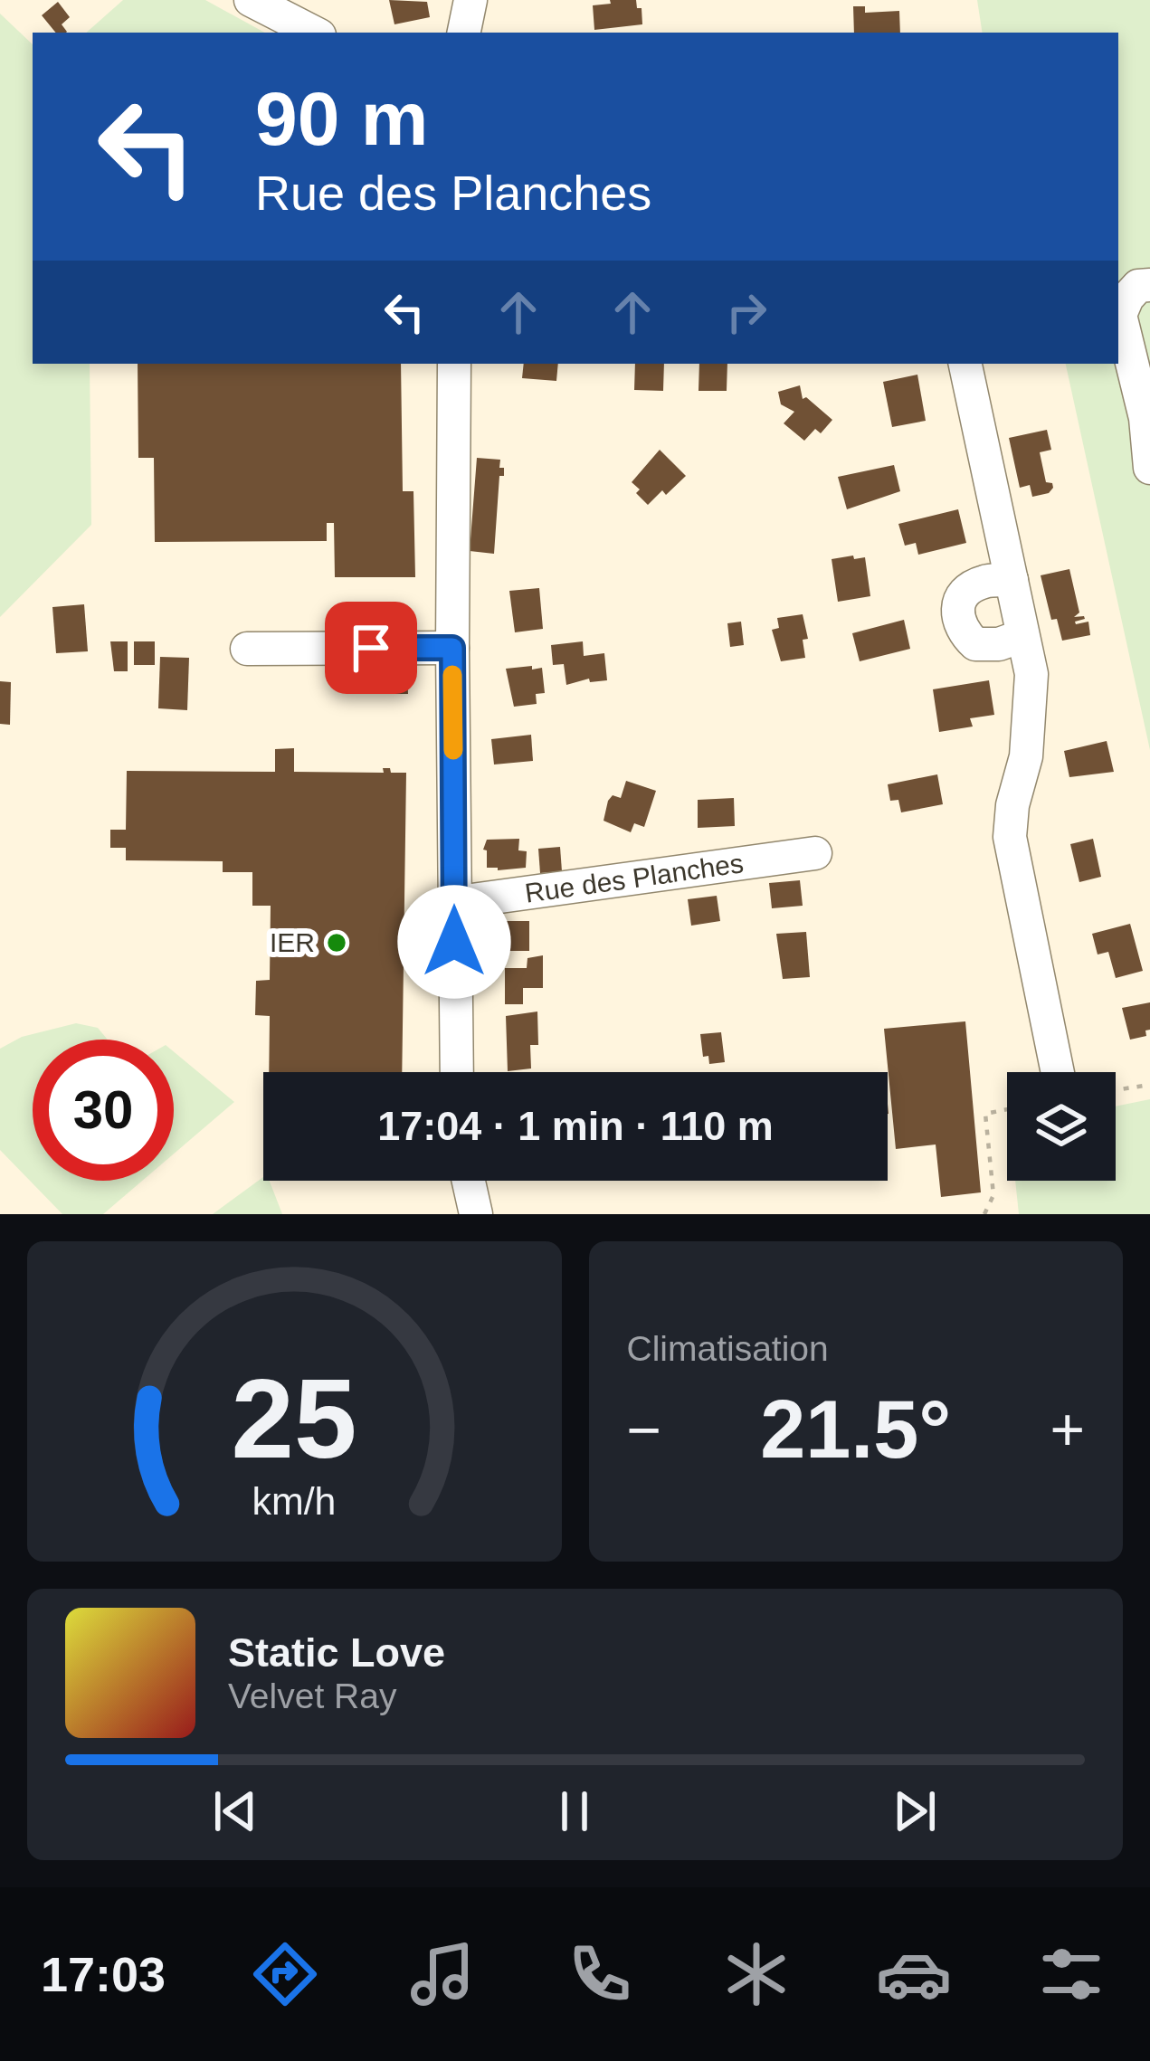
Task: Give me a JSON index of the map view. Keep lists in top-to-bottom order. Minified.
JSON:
{"streets":{"street":["Rue des Planches"]},"places":["IER"],"page":{"turn":["90 m","Rue des Planches"],"limit":"30","trip":"17:04 · 1 min · 110 m","tile":"Climatisation","heat":["−","21.5°","+"],"song":["Static Love","Velvet Ray"],"tabs":"17:03","gauge":["25","km/h"]}}
